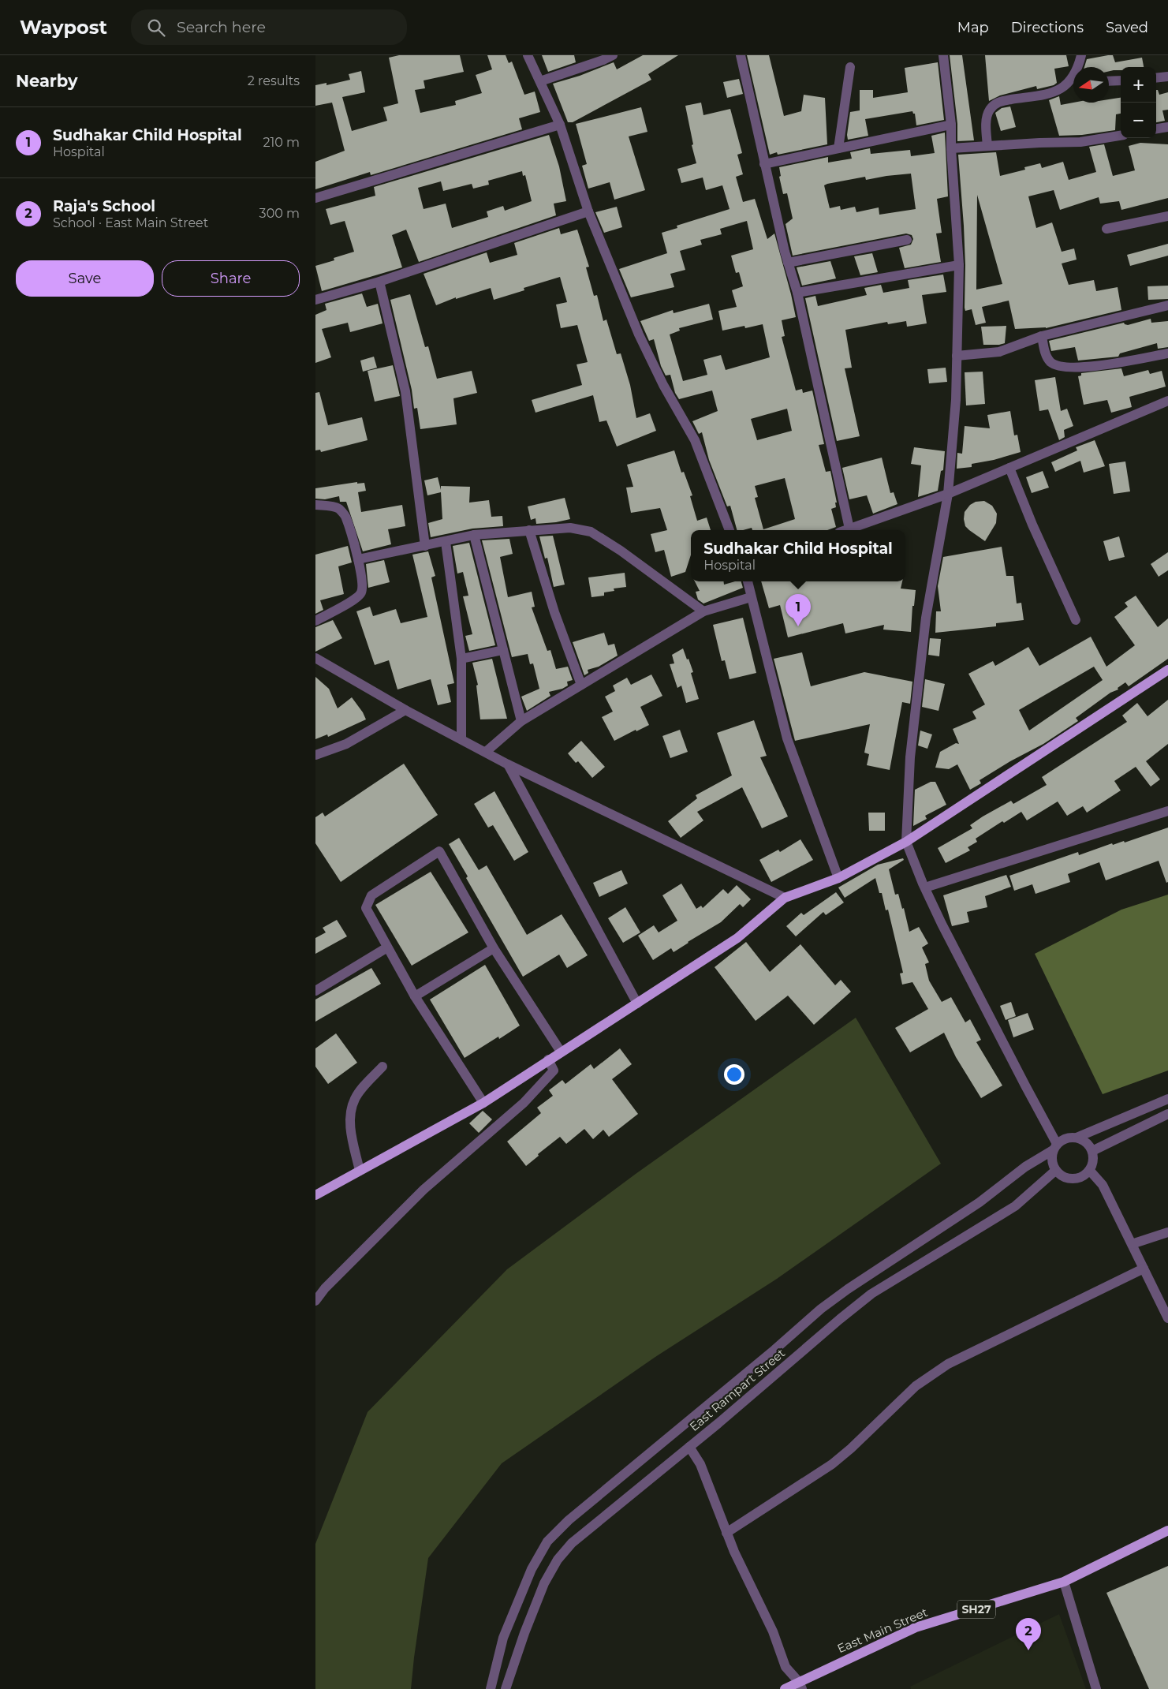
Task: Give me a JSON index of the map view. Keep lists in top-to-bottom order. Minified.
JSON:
{"streets":{"main road":["SH27","East Main Street"],"street":["East Rampart Street"]},"north":"left","page":{"header":"Waypost","search":"Search here","nav":["Map","Directions","Saved"],"heading":["Nearby","2 results"],"map_buttons":["+","−"],"list":[{"mark":"1","name":"Sudhakar Child Hospital","note":"Hospital","value":"210 m"},{"mark":"2","name":"Raja's School","note":"School · East Main Street","value":"300 m"}],"buttons":["Save","Share"],"popup":["Sudhakar Child Hospital","Hospital"],"pins":["1","2"]}}
